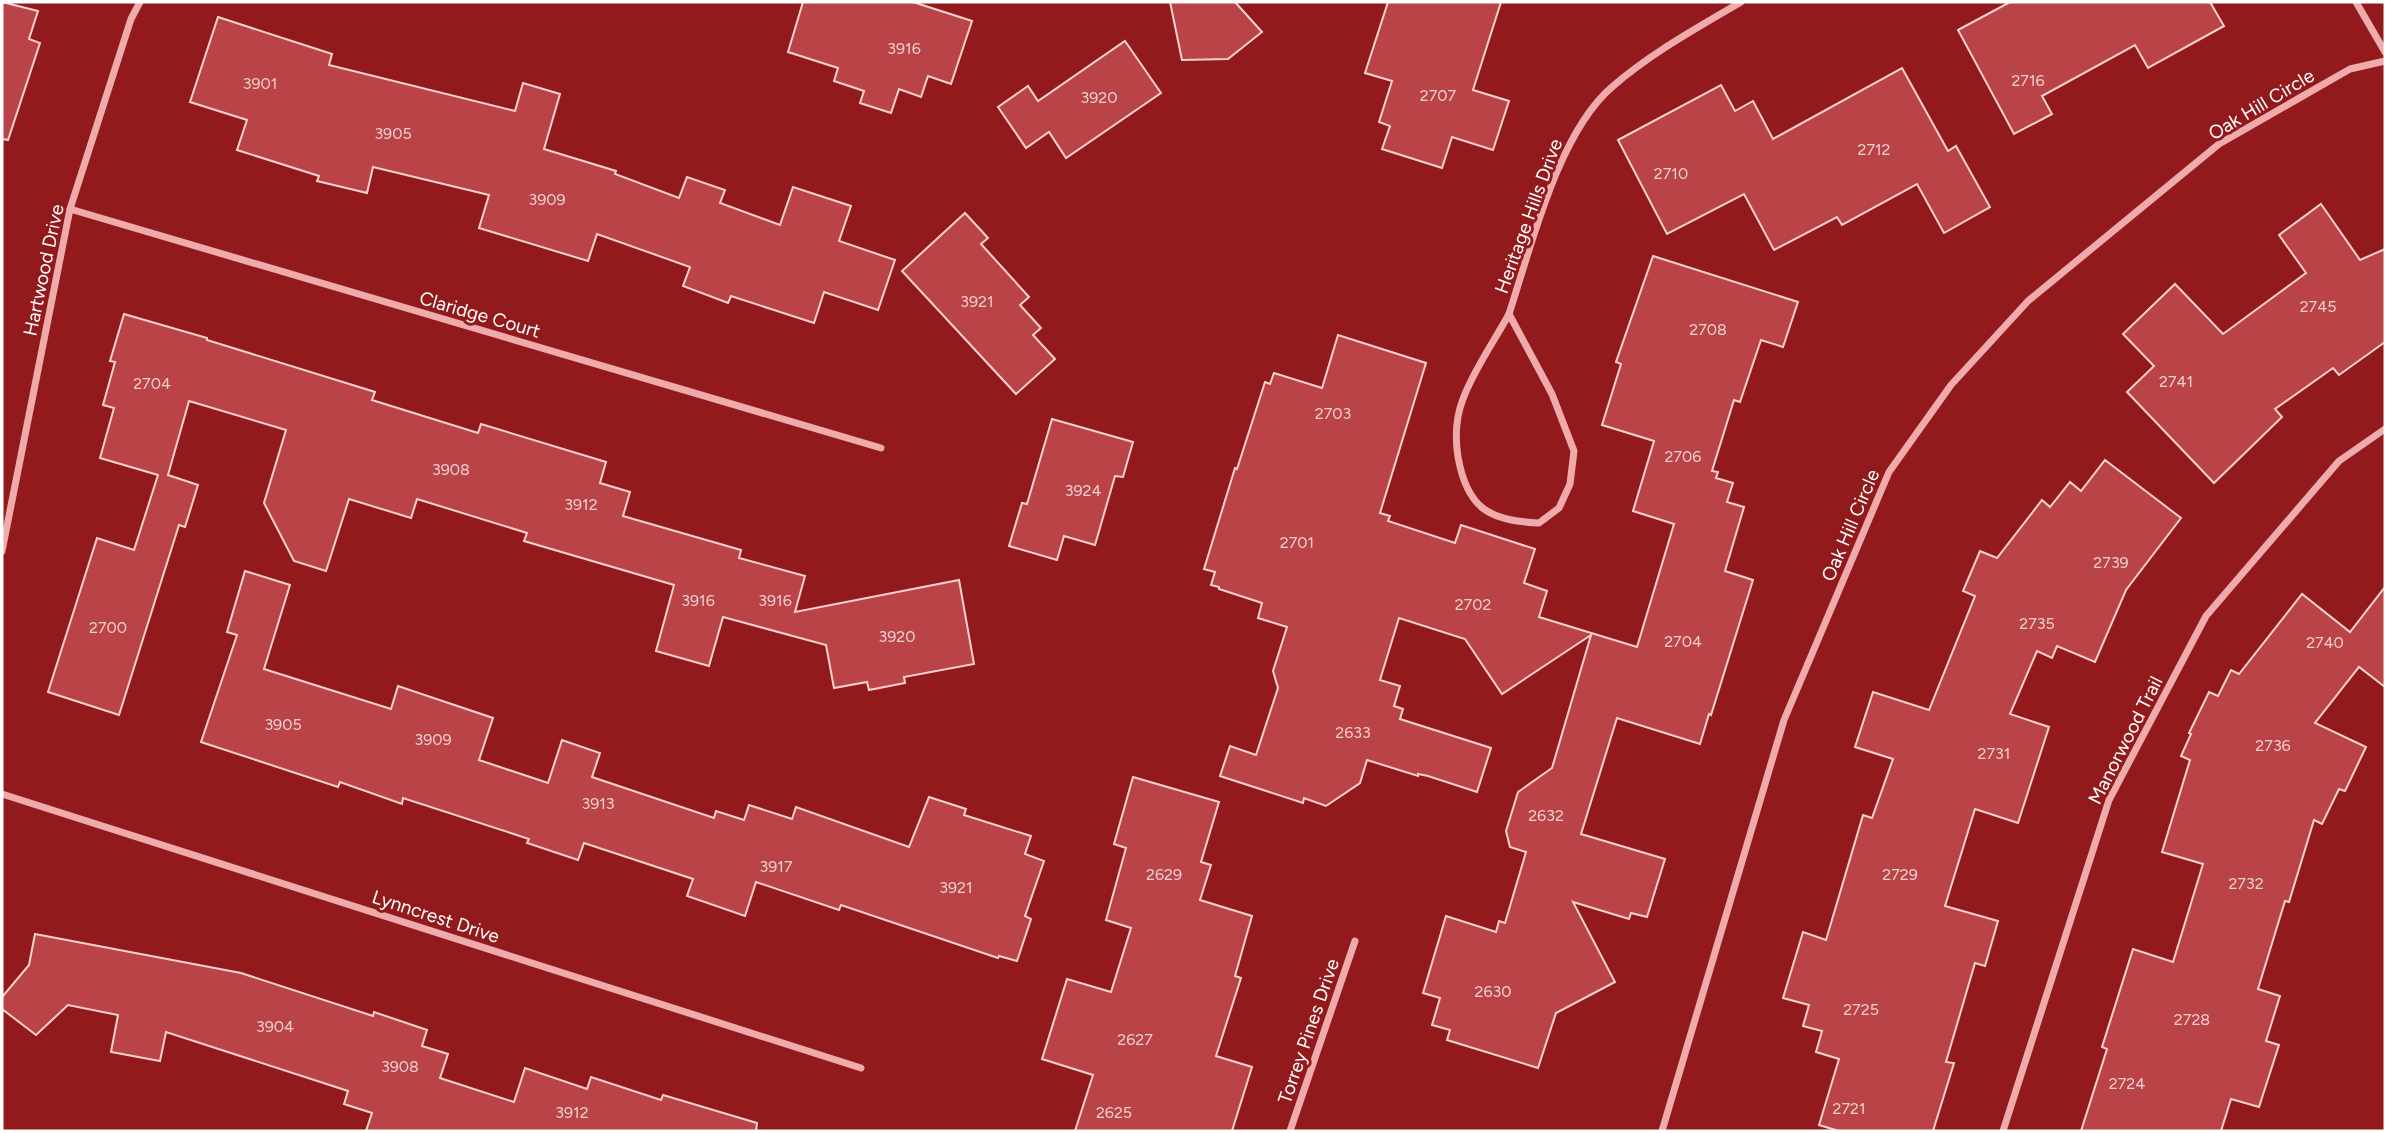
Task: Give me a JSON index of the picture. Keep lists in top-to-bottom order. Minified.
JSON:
{"streets":{"street":["Oak Hill Circle","Heritage Hills Drive","Hartwood Drive","Claridge Court","Manorwood Trail","Lynncrest Drive","Torrey Pines Drive"]},"crossings":[["Hartwood Drive","Claridge Court"]],"house_numbers":["3916","2716","3901","2707","3920","3905","2712","2710","3909","3921","2745","2708","2741","2704","2703","2706","3908","3924","3912","2701","2739","3916","3916","2702","2735","2700","3920","2704","2740","3905","2633","3909","2736","2731","3913","2632","3917","2629","2729","2732","3921","2630","2725","2728","3904","2627","3908","2724","2721","3912","2625"]}
